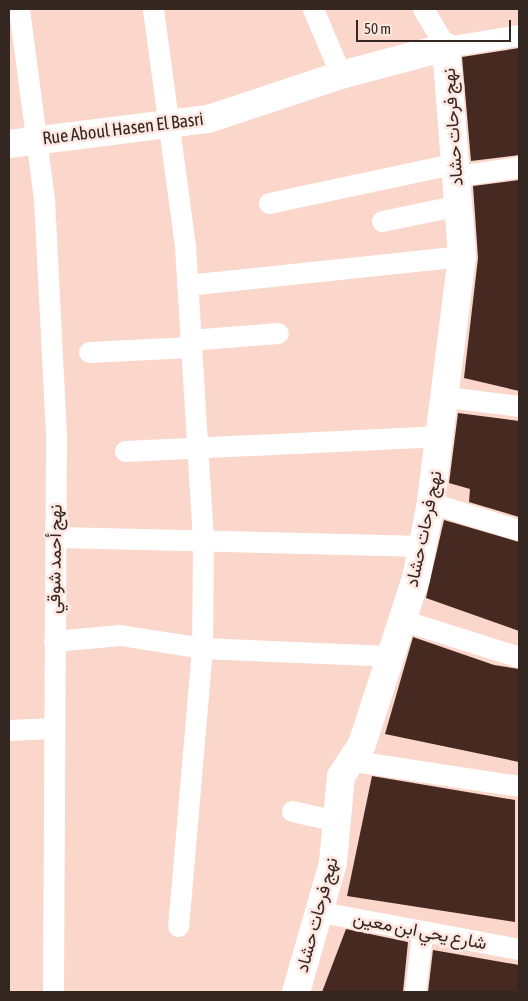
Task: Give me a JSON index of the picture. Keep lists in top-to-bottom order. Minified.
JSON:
{"streets":{"street":["نهج فرحات حشاد","Rue Aboul Hasen El Basri","نهج أحمد شوقي","شارع يحي ابن معين"]},"crossings":[["نهج فرحات حشاد","Rue Aboul Hasen El Basri"],["نهج فرحات حشاد","شارع يحي ابن معين"],["Rue Aboul Hasen El Basri","نهج أحمد شوقي"]],"scale_bar":"50 m"}
